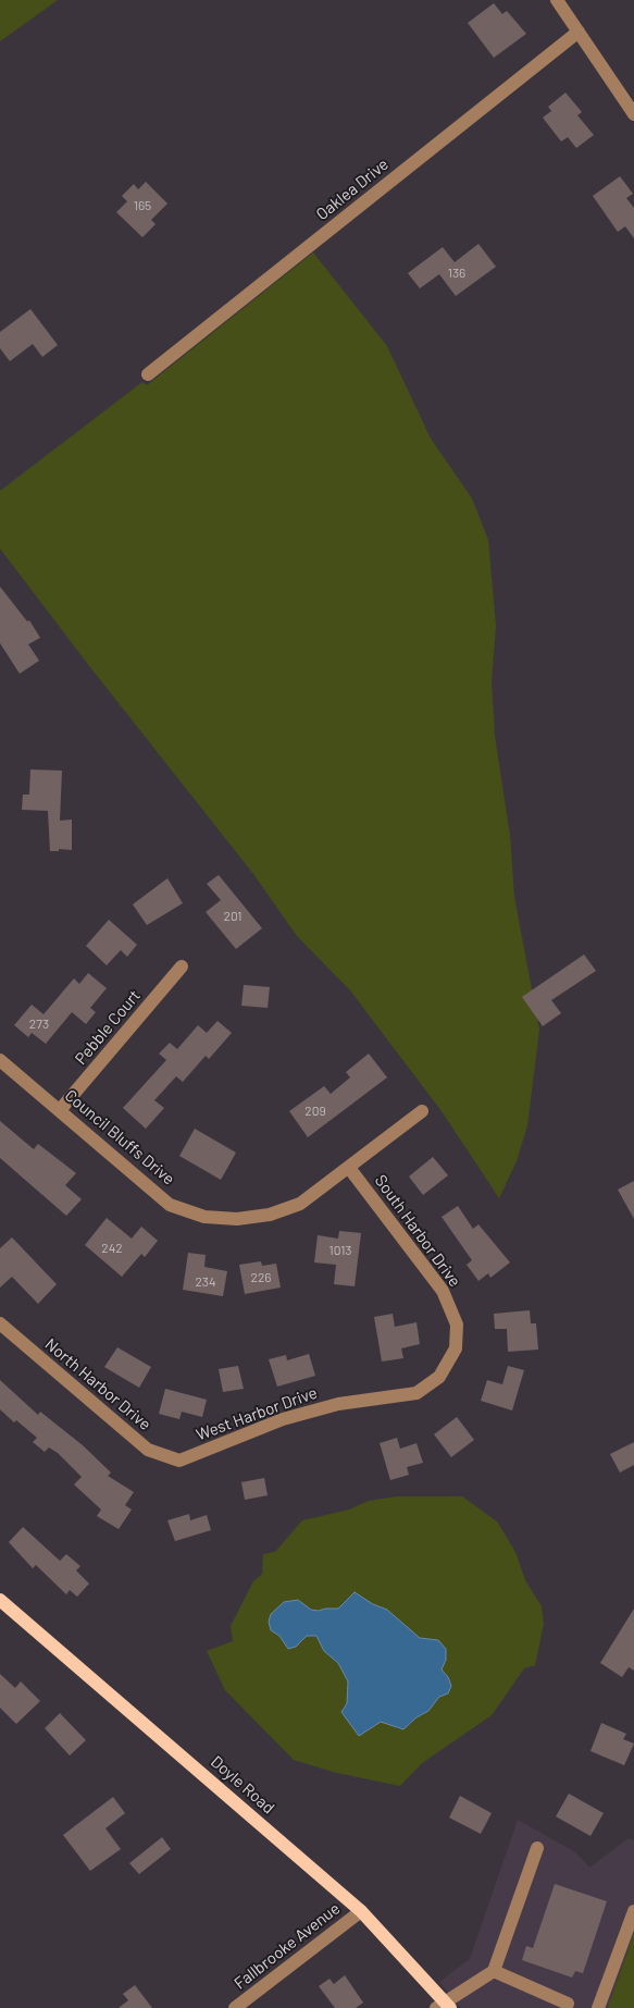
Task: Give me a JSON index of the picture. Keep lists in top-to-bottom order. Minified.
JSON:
{"streets":{"main road":["Doyle Road"],"street":["Oaklea Drive","Pebble Court","Council Bluffs Drive","South Harbor Drive","North Harbor Drive","West Harbor Drive","Fallbrooke Avenue"]},"crossings":[["Pebble Court","Council Bluffs Drive"],["Council Bluffs Drive","South Harbor Drive"],["South Harbor Drive","West Harbor Drive"],["North Harbor Drive","West Harbor Drive"],["Doyle Road","Fallbrooke Avenue"]],"house_numbers":["165","136","201","273","209","242","1013","226","234"]}
